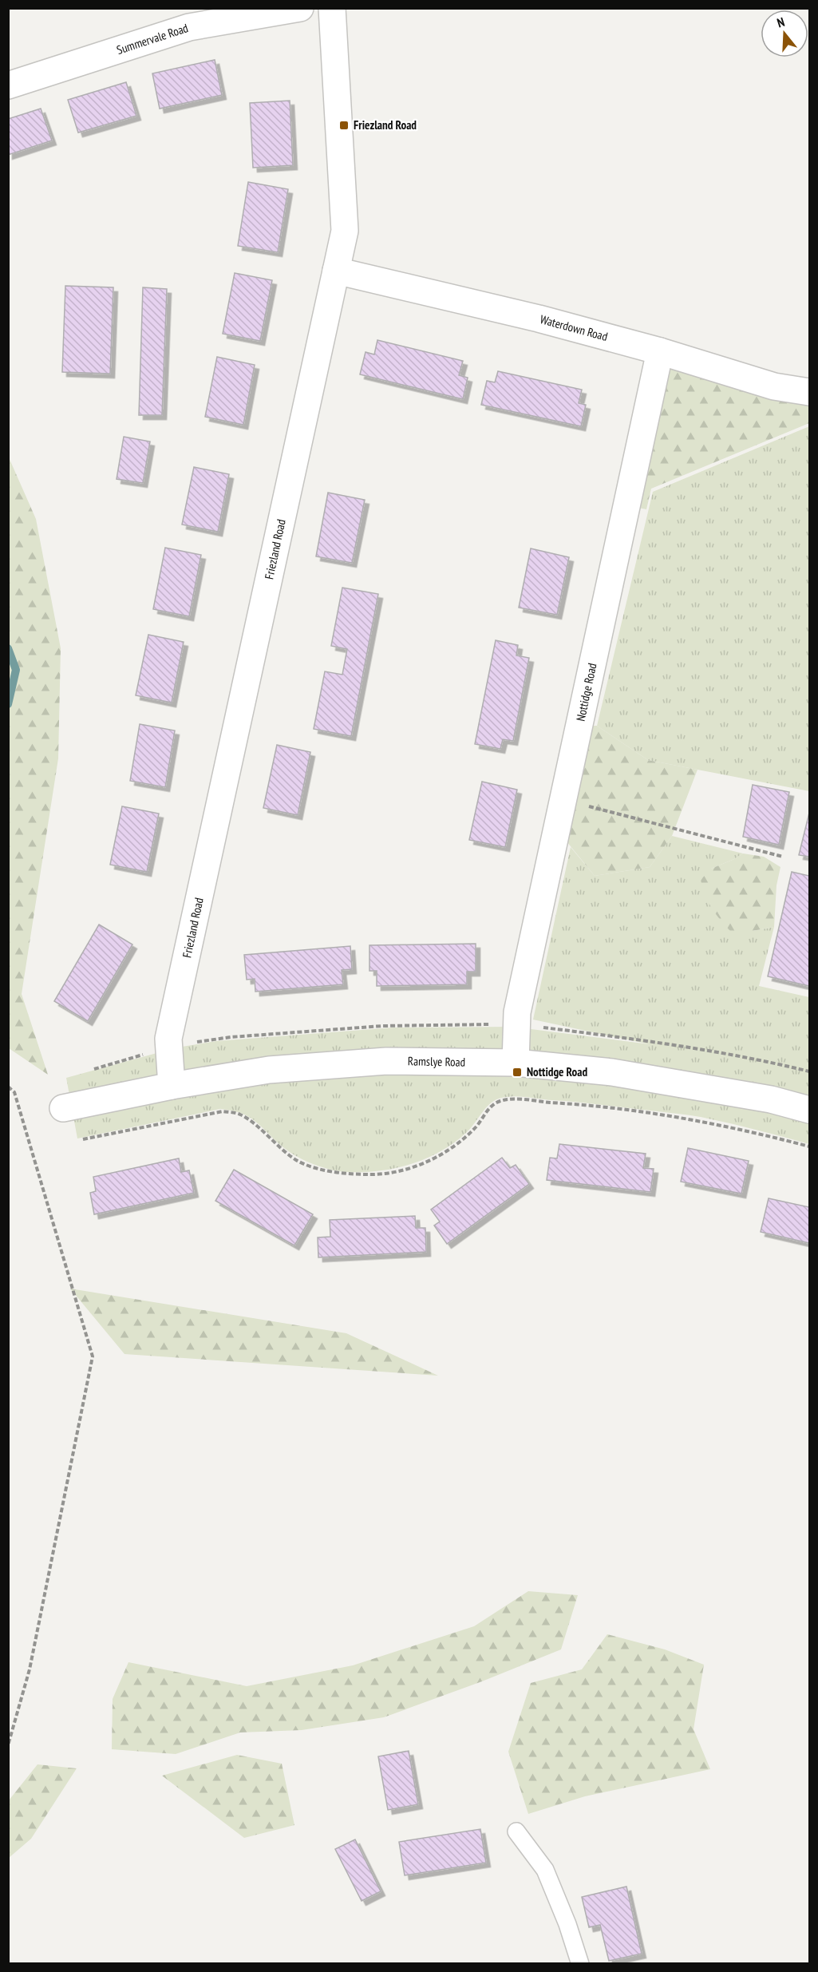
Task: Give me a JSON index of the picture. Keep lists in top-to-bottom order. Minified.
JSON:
{"streets":{"street":["Summervale Road","Waterdown Road","Friezland Road","Nottidge Road","Ramslye Road"]},"crossings":[["Waterdown Road","Friezland Road"],["Waterdown Road","Nottidge Road"],["Friezland Road","Ramslye Road"],["Nottidge Road","Ramslye Road"]],"places":{"transit":["Friezland Road","Nottidge Road"]},"north":"top"}
